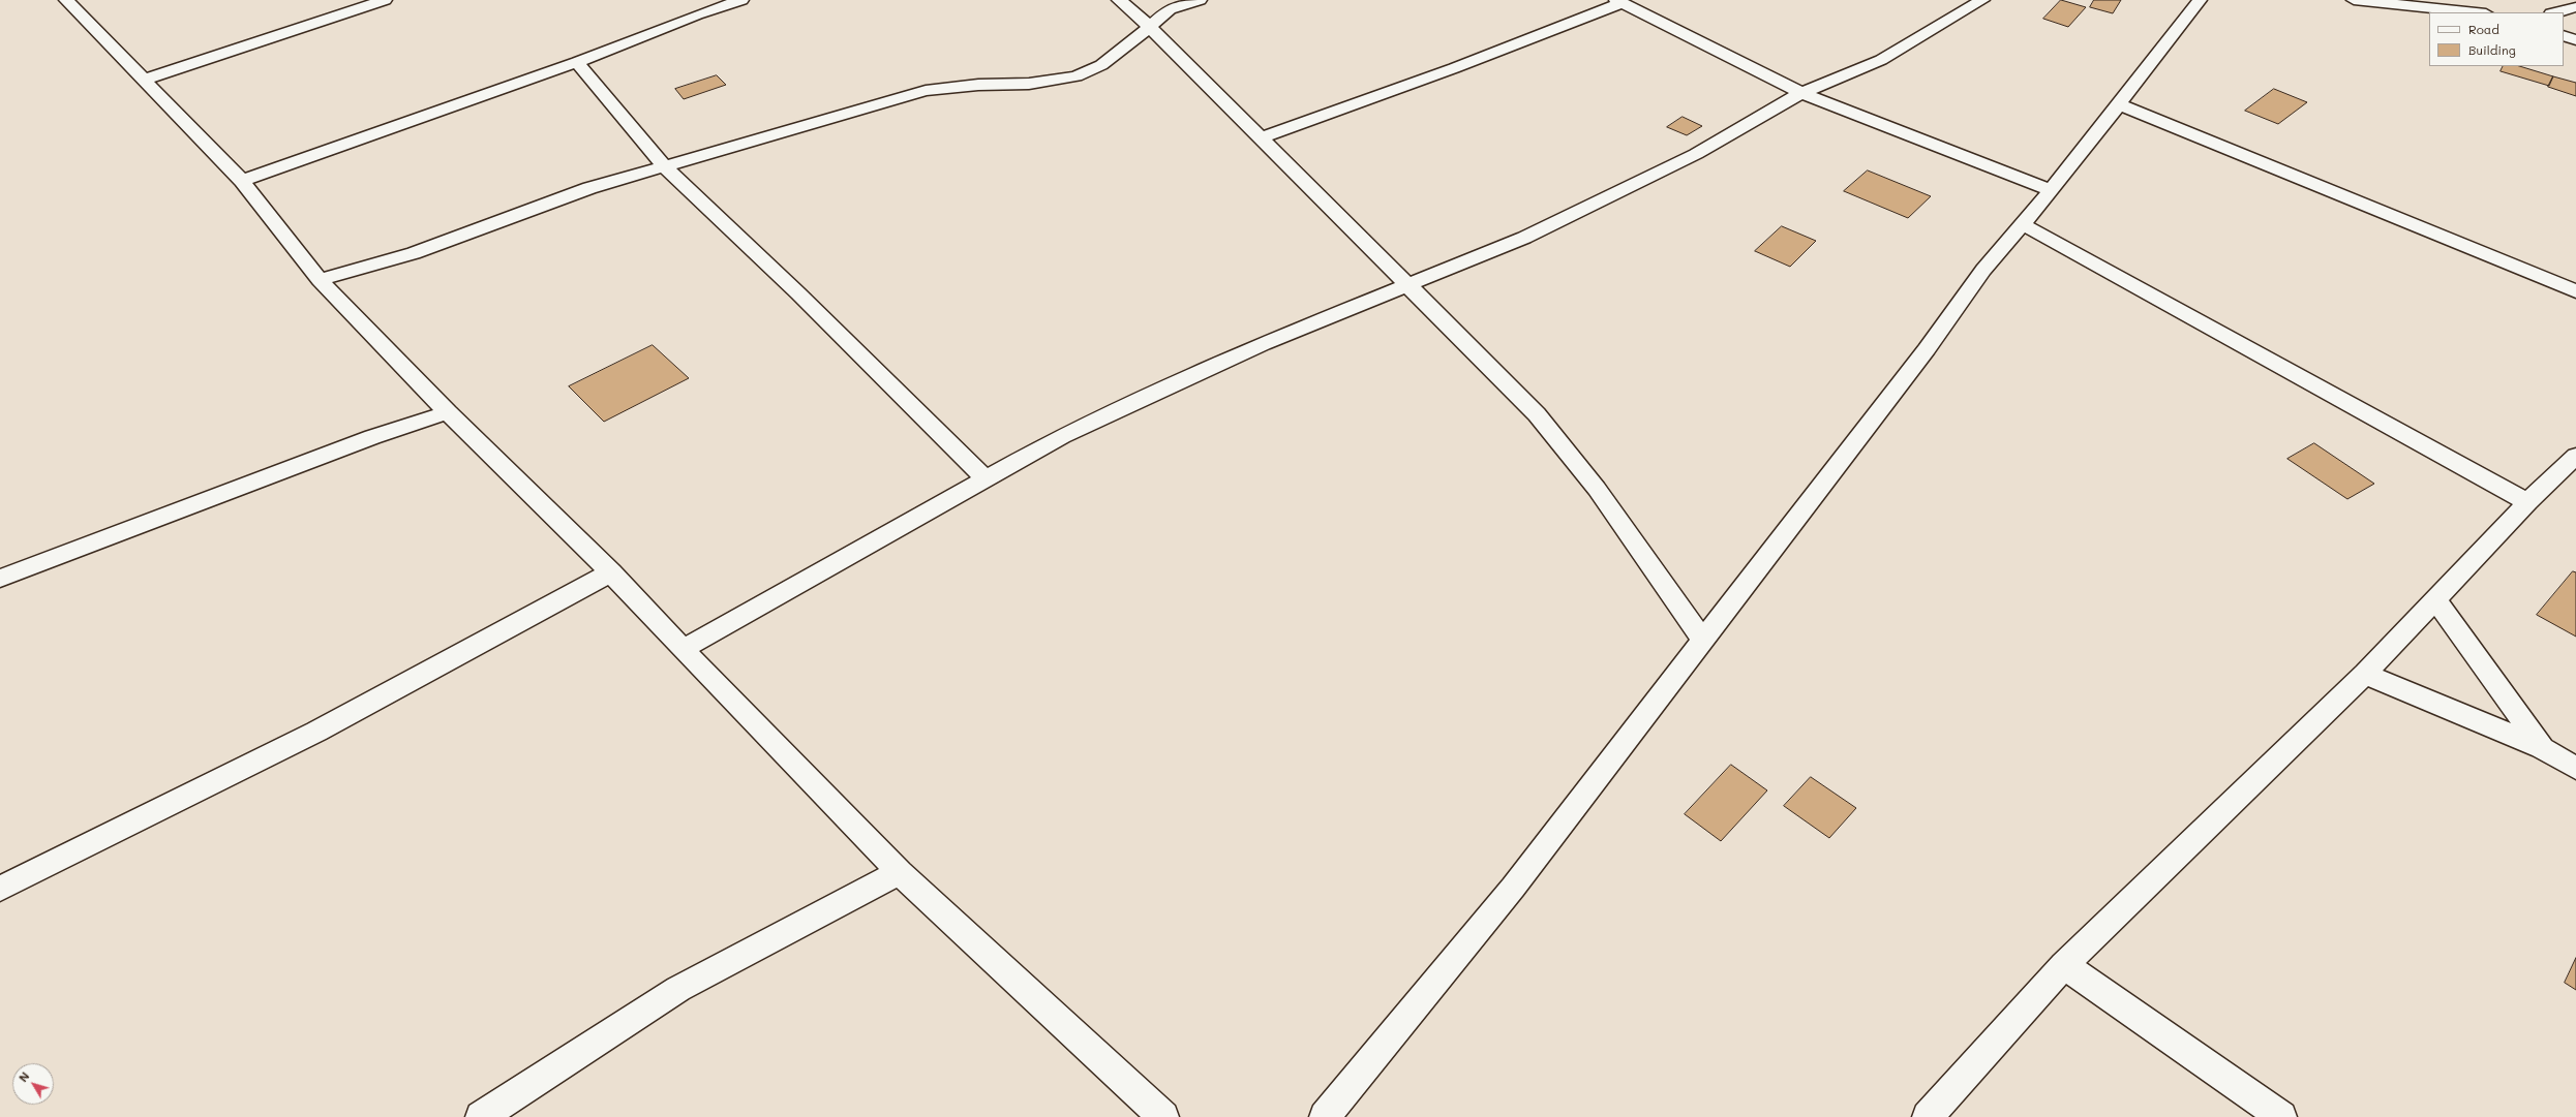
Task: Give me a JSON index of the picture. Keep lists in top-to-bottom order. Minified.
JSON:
{"legend":["Road","Building"],"north":"top left"}
